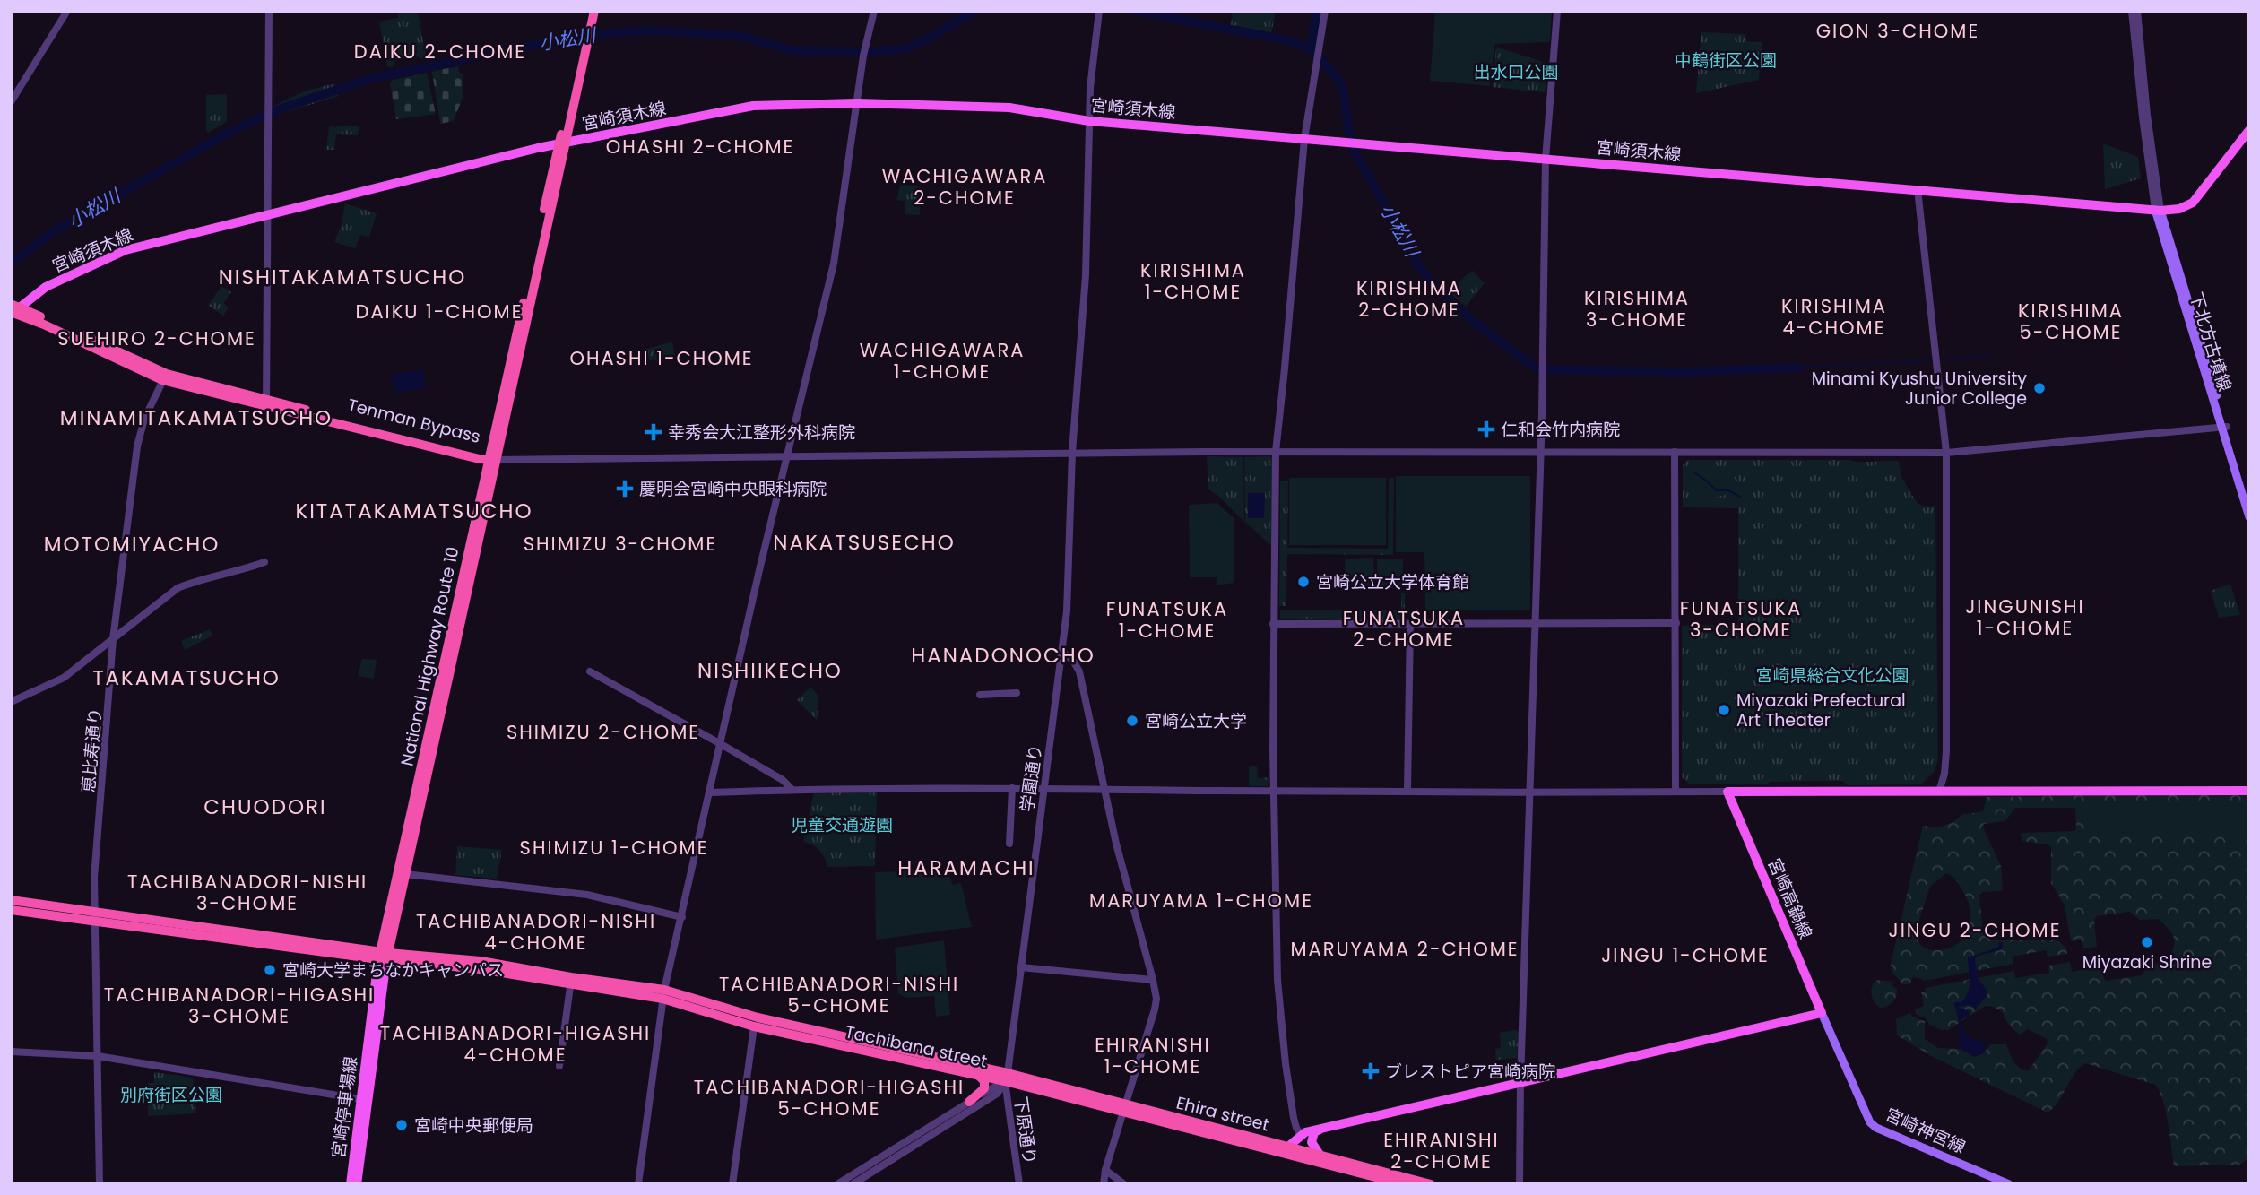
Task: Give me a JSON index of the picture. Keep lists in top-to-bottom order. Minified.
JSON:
{"streets":{"highway":["Tenman Bypass","National Highway Route 10","Tachibana street","Ehira street"],"main road":["宮崎須木線","下北方古墳線","宮崎高鍋線","宮崎停車場線","宮崎神宮線"],"street":["恵比寿通り","学園通り","下原通り"]},"crossings":[["宮崎須木線","下北方古墳線"],["宮崎須木線","Tenman Bypass"],["宮崎須木線","National Highway Route 10"],["宮崎須木線","学園通り"],["Tenman Bypass","National Highway Route 10"],["Tenman Bypass","恵比寿通り"],["National Highway Route 10","Tachibana street"],["National Highway Route 10","宮崎停車場線"],["学園通り","Tachibana street"],["学園通り","Ehira street"],["学園通り","下原通り"],["宮崎高鍋線","宮崎神宮線"],["Tachibana street","宮崎停車場線"],["Tachibana street","Ehira street"],["Tachibana street","下原通り"],["Ehira street","下原通り"]],"districts":["GION 3-CHOME","DAIKU 2-CHOME","OHASHI 2-CHOME","WACHIGAWARA 2-CHOME","KIRISHIMA 1-CHOME","NISHITAKAMATSUCHO","KIRISHIMA 2-CHOME","KIRISHIMA 3-CHOME","KIRISHIMA 4-CHOME","KIRISHIMA 5-CHOME","DAIKU 1-CHOME","SUEHIRO 2-CHOME","WACHIGAWARA 1-CHOME","OHASHI 1-CHOME","MINAMITAKAMATSUCHO","KITATAKAMATSUCHO","NAKATSUSECHO","MOTOMIYACHO","SHIMIZU 3-CHOME","JINGUNISHI 1-CHOME","FUNATSUKA 3-CHOME","FUNATSUKA 1-CHOME","FUNATSUKA 2-CHOME","HANADONOCHO","NISHIIKECHO","TAKAMATSUCHO","SHIMIZU 2-CHOME","CHUODORI","SHIMIZU 1-CHOME","HARAMACHI","TACHIBANADORI-NISHI 3-CHOME","MARUYAMA 1-CHOME","TACHIBANADORI-NISHI 4-CHOME","JINGU 2-CHOME","MARUYAMA 2-CHOME","JINGU 1-CHOME","TACHIBANADORI-NISHI 5-CHOME","TACHIBANADORI-HIGASHI 3-CHOME","TACHIBANADORI-HIGASHI 4-CHOME","EHIRANISHI 1-CHOME","TACHIBANADORI-HIGASHI 5-CHOME","EHIRANISHI 2-CHOME"],"water":["小松川"],"parks":["中鶴街区公園","出水口公園","宮崎県総合文化公園","児童交通遊園","別府街区公園"],"places":{"other":["Minami Kyushu University Junior College","宮崎公立大学体育館","Miyazaki Prefectural Art Theater","宮崎公立大学","Miyazaki Shrine","宮崎大学まちなかキャンパス","宮崎中央郵便局"],"health":["仁和会竹内病院","幸秀会大江整形外科病院","慶明会宮崎中央眼科病院","ブレストピア宮崎病院"]}}
